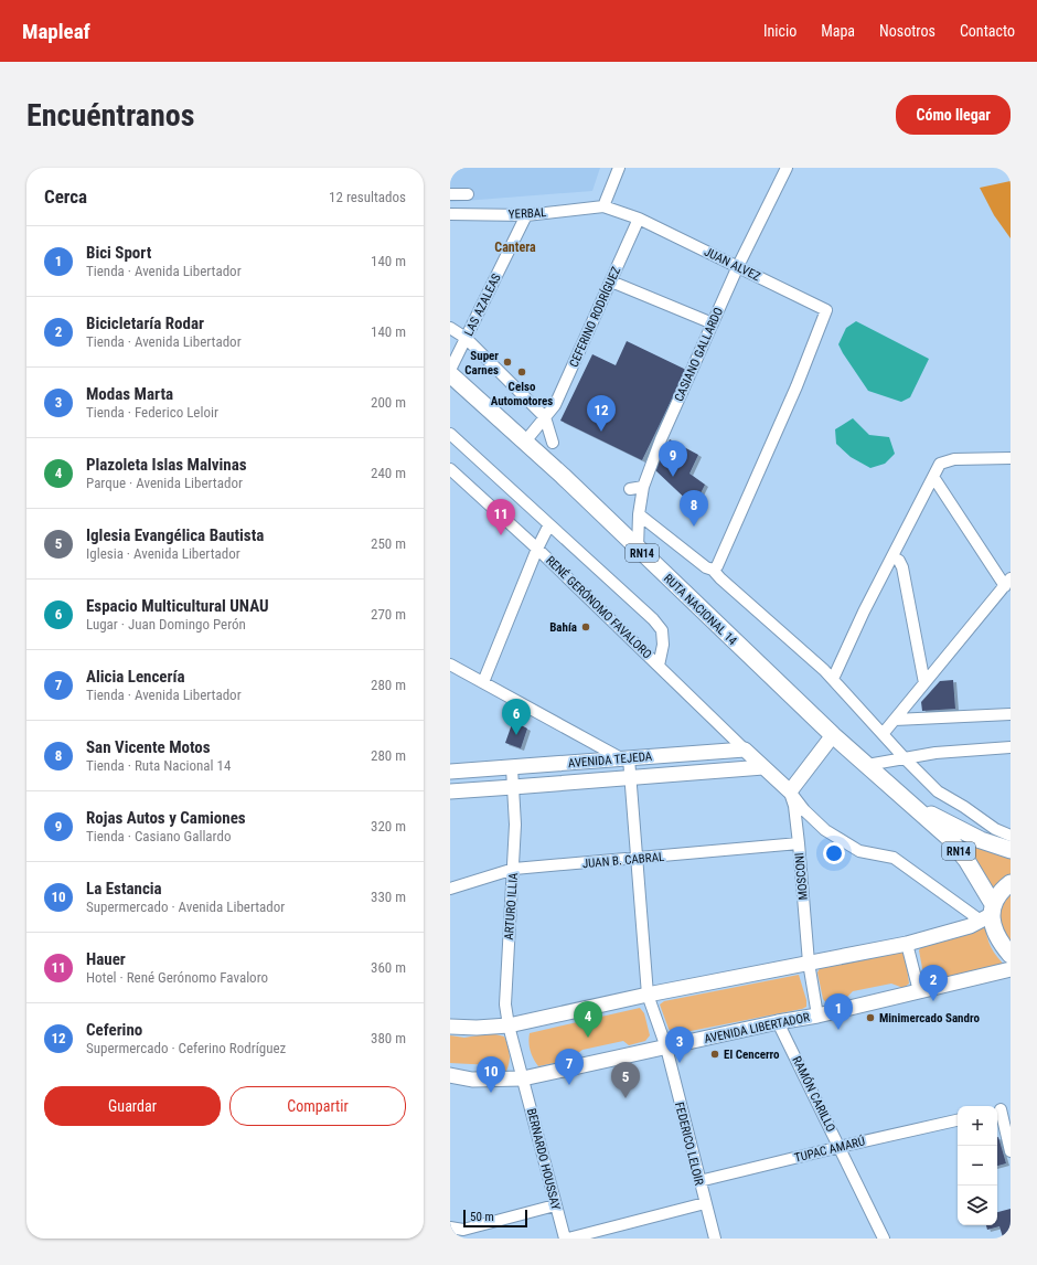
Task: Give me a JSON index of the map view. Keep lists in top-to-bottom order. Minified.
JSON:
{"streets":{"highway":["RN14","RUTA NACIONAL 14"],"main road":["AVENIDA TEJEDA","AVENIDA LIBERTADOR"],"street":["YERBAL","JUAN ALVEZ","LAS AZALEAS","CEFERINO RODRÍGUEZ","CASIANO GALLARDO","RENÉ GERÓNOMO FAVALORO","JUAN B. CABRAL","MOSCONI","ARTURO ILLIA","RAMÓN CARILLO","FEDERICO LELOIR","TUPAC AMARÚ","BERNARDO HOUSSAY"]},"crossings":[["YERBAL","LAS AZALEAS"],["JUAN ALVEZ","CEFERINO RODRÍGUEZ"],["JUAN ALVEZ","CASIANO GALLARDO"],["CEFERINO RODRÍGUEZ","RUTA NACIONAL 14"],["CASIANO GALLARDO","RUTA NACIONAL 14"],["RENÉ GERÓNOMO FAVALORO","AVENIDA TEJEDA"],["AVENIDA TEJEDA","ARTURO ILLIA"],["AVENIDA TEJEDA","FEDERICO LELOIR"],["JUAN B. CABRAL","MOSCONI"],["JUAN B. CABRAL","ARTURO ILLIA"],["JUAN B. CABRAL","FEDERICO LELOIR"],["MOSCONI","AVENIDA LIBERTADOR"],["ARTURO ILLIA","AVENIDA LIBERTADOR"],["ARTURO ILLIA","BERNARDO HOUSSAY"],["AVENIDA LIBERTADOR","RAMÓN CARILLO"],["AVENIDA LIBERTADOR","FEDERICO LELOIR"],["AVENIDA LIBERTADOR","BERNARDO HOUSSAY"],["RAMÓN CARILLO","TUPAC AMARÚ"],["FEDERICO LELOIR","TUPAC AMARÚ"]],"districts":["Cantera"],"places":["Super Carnes","Celso Automotores","Bahía","Minimercado Sandro","El Cencerro"],"scale_bar":"50 m","page":{"header":"Mapleaf","nav":["Inicio","Mapa","Nosotros","Contacto"],"buttons":["Cómo llegar",["Guardar","Compartir"]],"title":"Encuéntranos","heading":["Cerca","12 resultados"],"list":[{"mark":"1","name":"Bici Sport","note":"Tienda · Avenida Libertador","value":"140 m"},{"mark":"2","name":"Bicicletaría Rodar","note":"Tienda · Avenida Libertador","value":"140 m"},{"mark":"3","name":"Modas Marta","note":"Tienda · Federico Leloir","value":"200 m"},{"mark":"4","name":"Plazoleta Islas Malvinas","note":"Parque · Avenida Libertador","value":"240 m"},{"mark":"5","name":"Iglesia Evangélica Bautista","note":"Iglesia · Avenida Libertador","value":"250 m"},{"mark":"6","name":"Espacio Multicultural UNAU","note":"Lugar · Juan Domingo Perón","value":"270 m"},{"mark":"7","name":"Alicia Lencería","note":"Tienda · Avenida Libertador","value":"280 m"},{"mark":"8","name":"San Vicente Motos","note":"Tienda · Ruta Nacional 14","value":"280 m"},{"mark":"9","name":"Rojas Autos y Camiones","note":"Tienda · Casiano Gallardo","value":"320 m"},{"mark":"10","name":"La Estancia","note":"Supermercado · Avenida Libertador","value":"330 m"},{"mark":"11","name":"Hauer","note":"Hotel · René Gerónomo Favaloro","value":"360 m"},{"mark":"12","name":"Ceferino","note":"Supermercado · Ceferino Rodríguez","value":"380 m"}],"pins":["12","9","8","11","6","2","1","4","3","7","10","5"],"map_buttons":["+","−"],"scale":"50 m"}}
